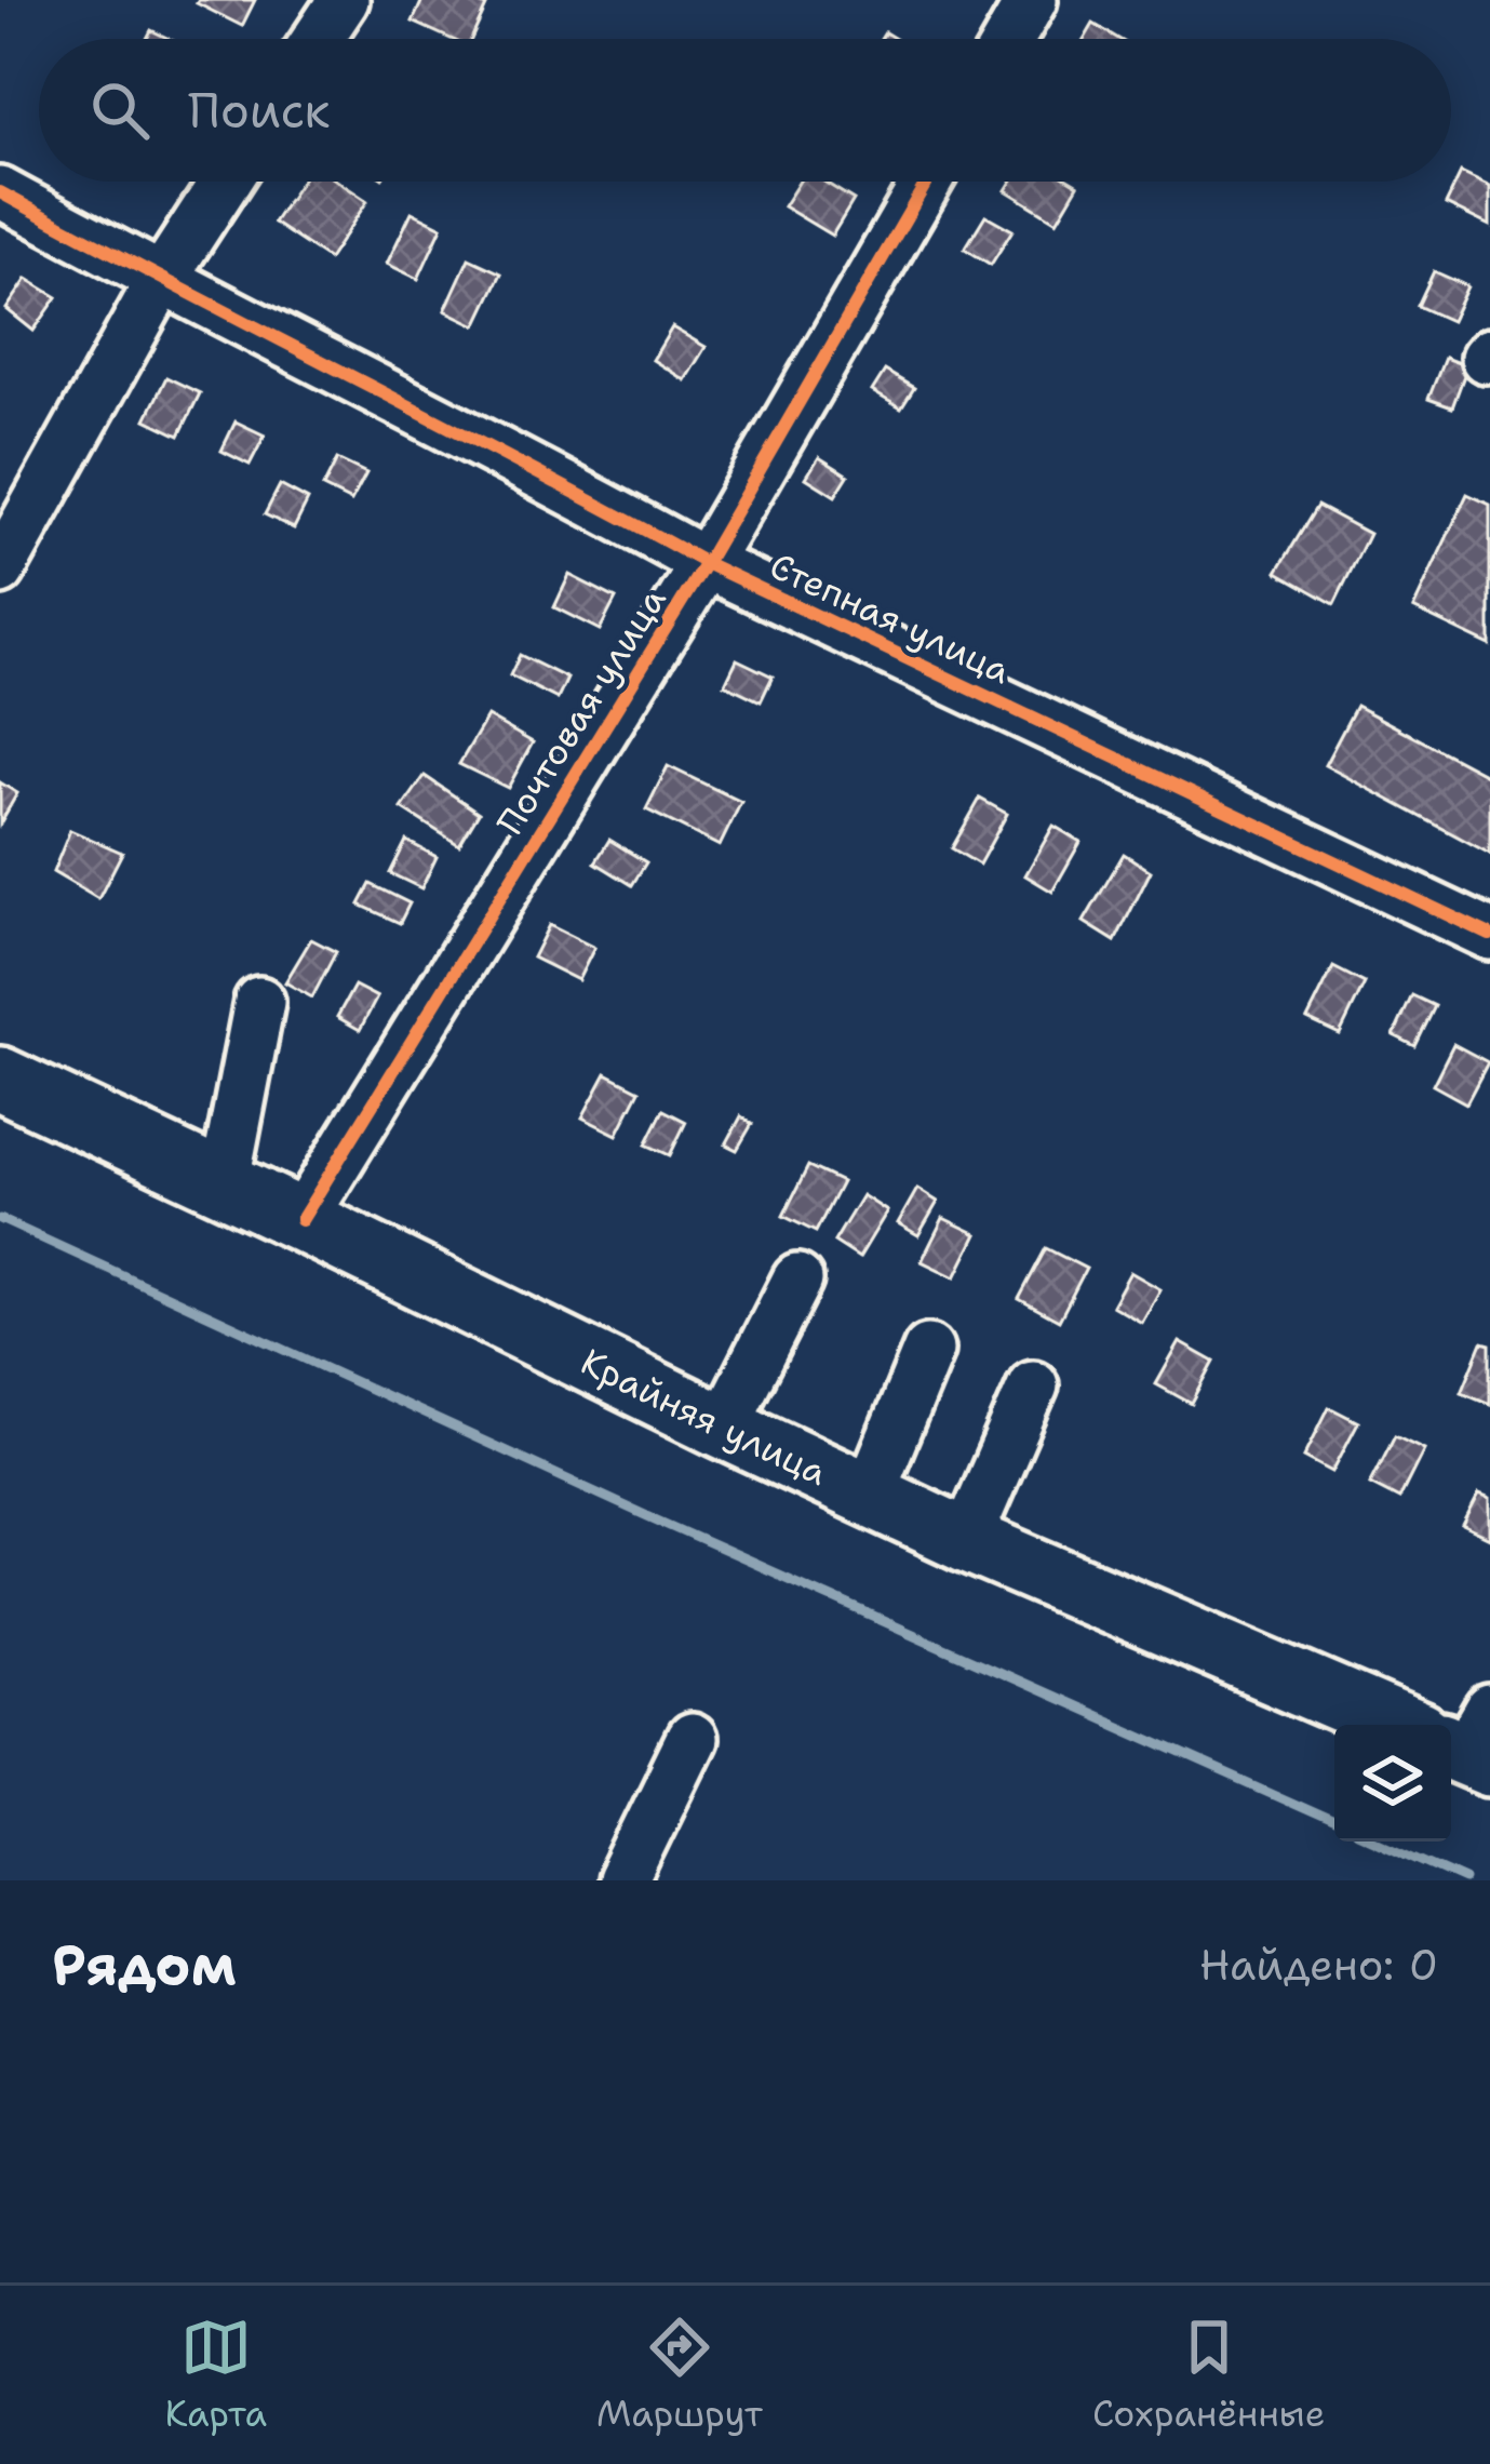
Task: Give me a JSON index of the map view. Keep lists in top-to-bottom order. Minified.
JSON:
{"streets":{"main road":["Крайняя улица"],"street":["Степная улица","Почтовая улица"]},"crossings":[["Степная улица","Почтовая улица"],["Почтовая улица","Крайняя улица"]],"page":{"search":"Поиск","heading":["Рядом","Найдено: 0"],"nav":["Карта","Маршрут","Сохранённые"]}}
